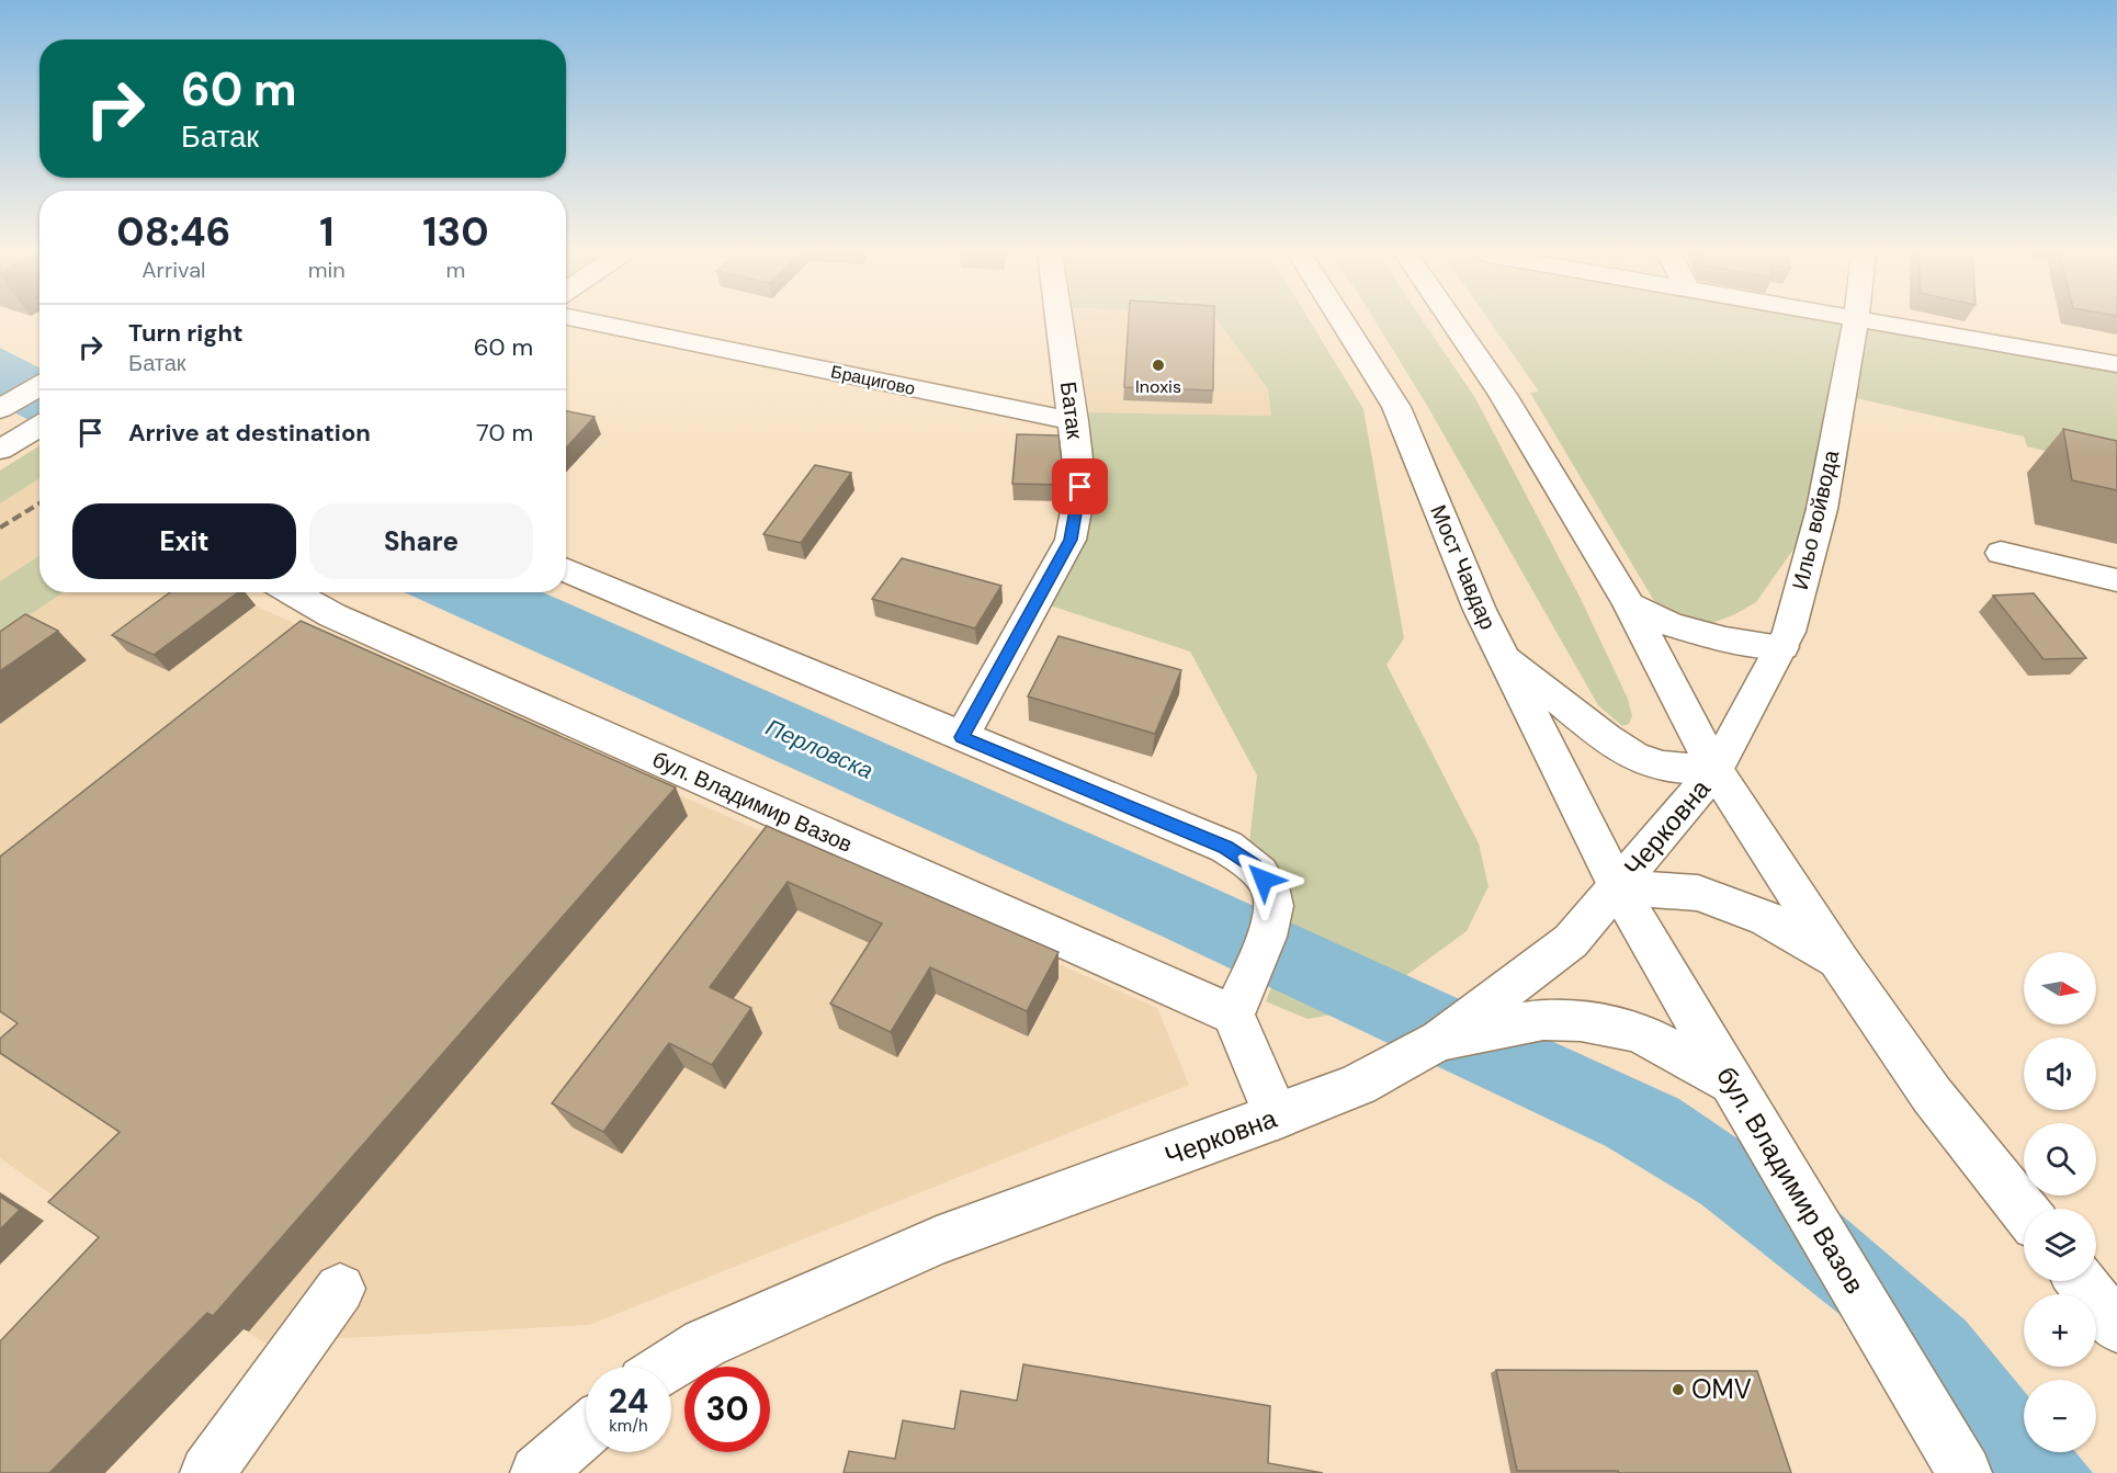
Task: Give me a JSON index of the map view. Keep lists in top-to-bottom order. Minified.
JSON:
{"streets":{"street":["Брацигово","Батак","Ильо войвода","Мост Чавдар","бул. Владимир Вазов","Черковна"]},"crossings":[["Брацигово","Батак"],["Ильо войвода","Черковна"],["Мост Чавдар","бул. Владимир Вазов"],["Мост Чавдар","Черковна"],["бул. Владимир Вазов","Черковна"]],"water":["Перловска"],"places":["Inoxis","OMV"],"north":"right","page":{"turn":["60 m","Батак"],"eta":["08:46","Arrival","1","min","130","m"],"list":[{"name":"Turn right","note":"Батак","value":"60 m"},{"name":"Arrive at destination","value":"70 m"}],"buttons":["Exit","Share"],"map_buttons":["+","−"],"speed":"24 km/h","limit":"30"}}
